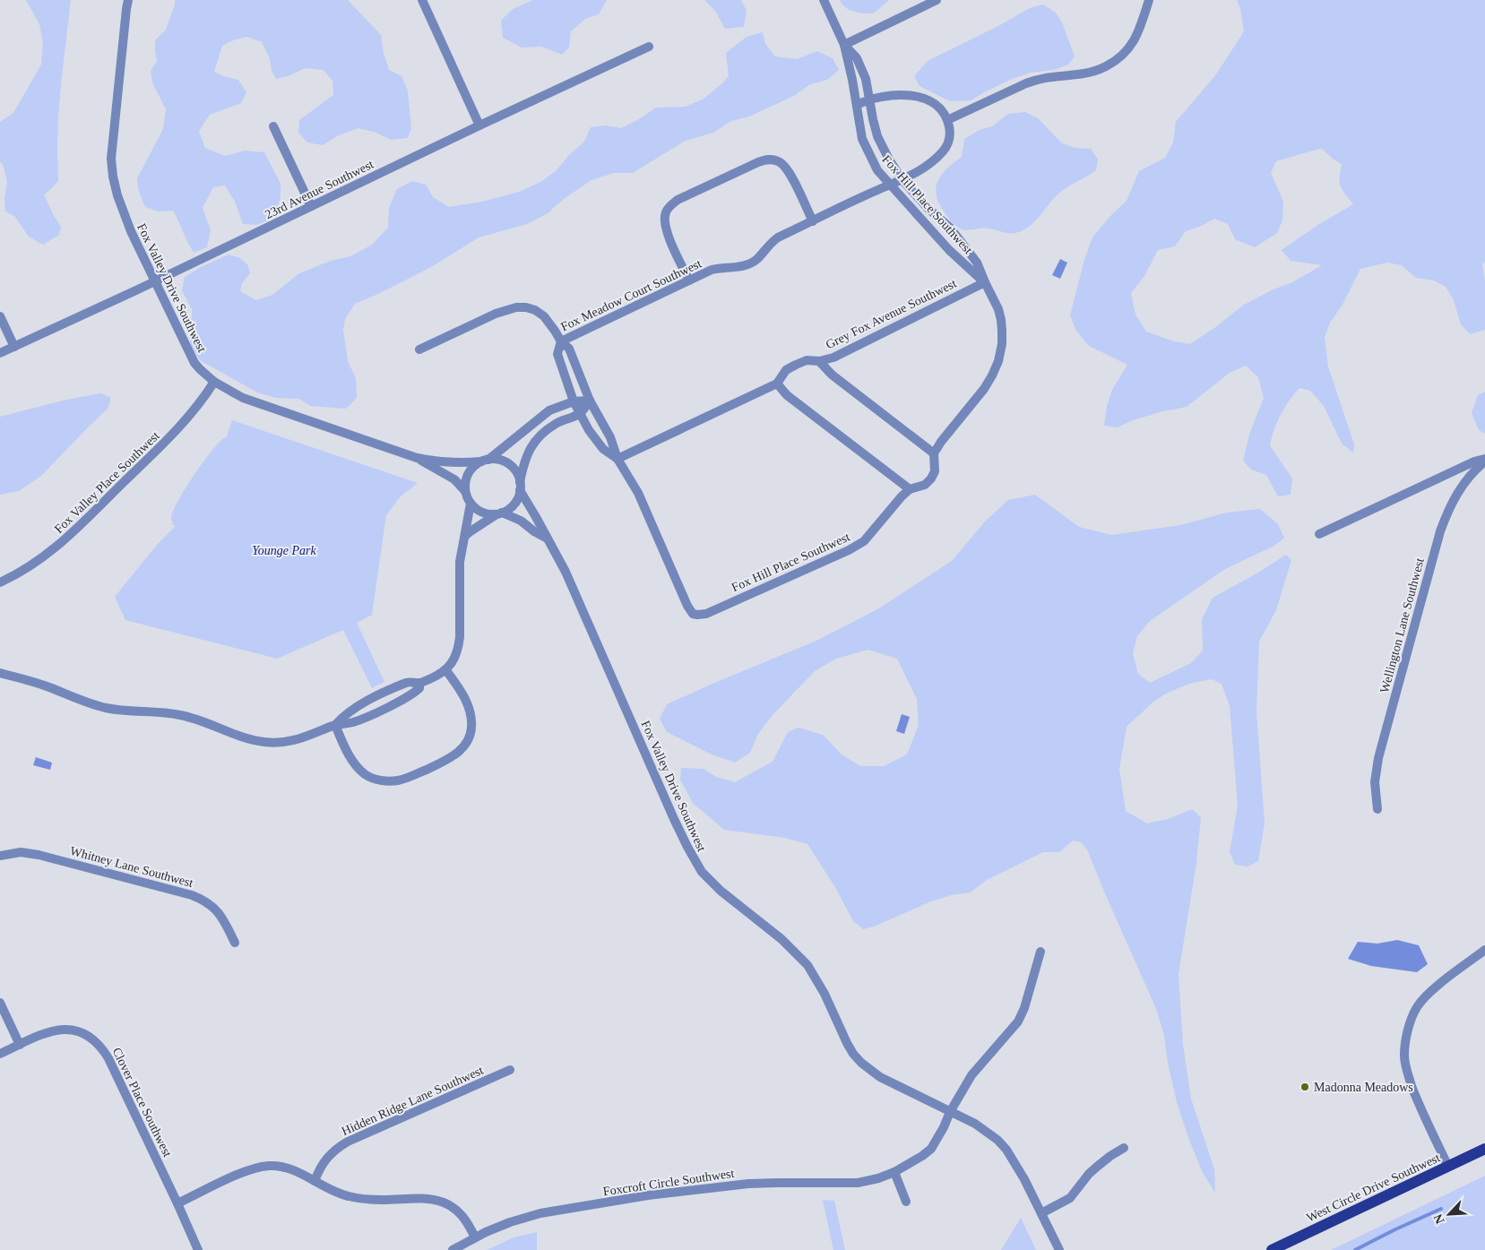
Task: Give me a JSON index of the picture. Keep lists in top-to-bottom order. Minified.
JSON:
{"streets":{"main road":["West Circle Drive Southwest"],"street":["23rd Avenue Southwest","Fox Hill Place Southwest","Fox Valley Drive Southwest","Fox Meadow Court Southwest","Grey Fox Avenue Southwest","Fox Valley Place Southwest","Wellington Lane Southwest","Whitney Lane Southwest","Hidden Ridge Lane Southwest","Clover Place Southwest","Foxcroft Circle Southwest"]},"crossings":[["23rd Avenue Southwest","Fox Valley Drive Southwest"],["Fox Hill Place Southwest","Fox Meadow Court Southwest"],["Fox Hill Place Southwest","Grey Fox Avenue Southwest"],["Fox Valley Drive Southwest","Fox Valley Place Southwest"],["Fox Valley Drive Southwest","Foxcroft Circle Southwest"]],"parks":["Younge Park"],"places":["Madonna Meadows"],"north":"bottom left"}
